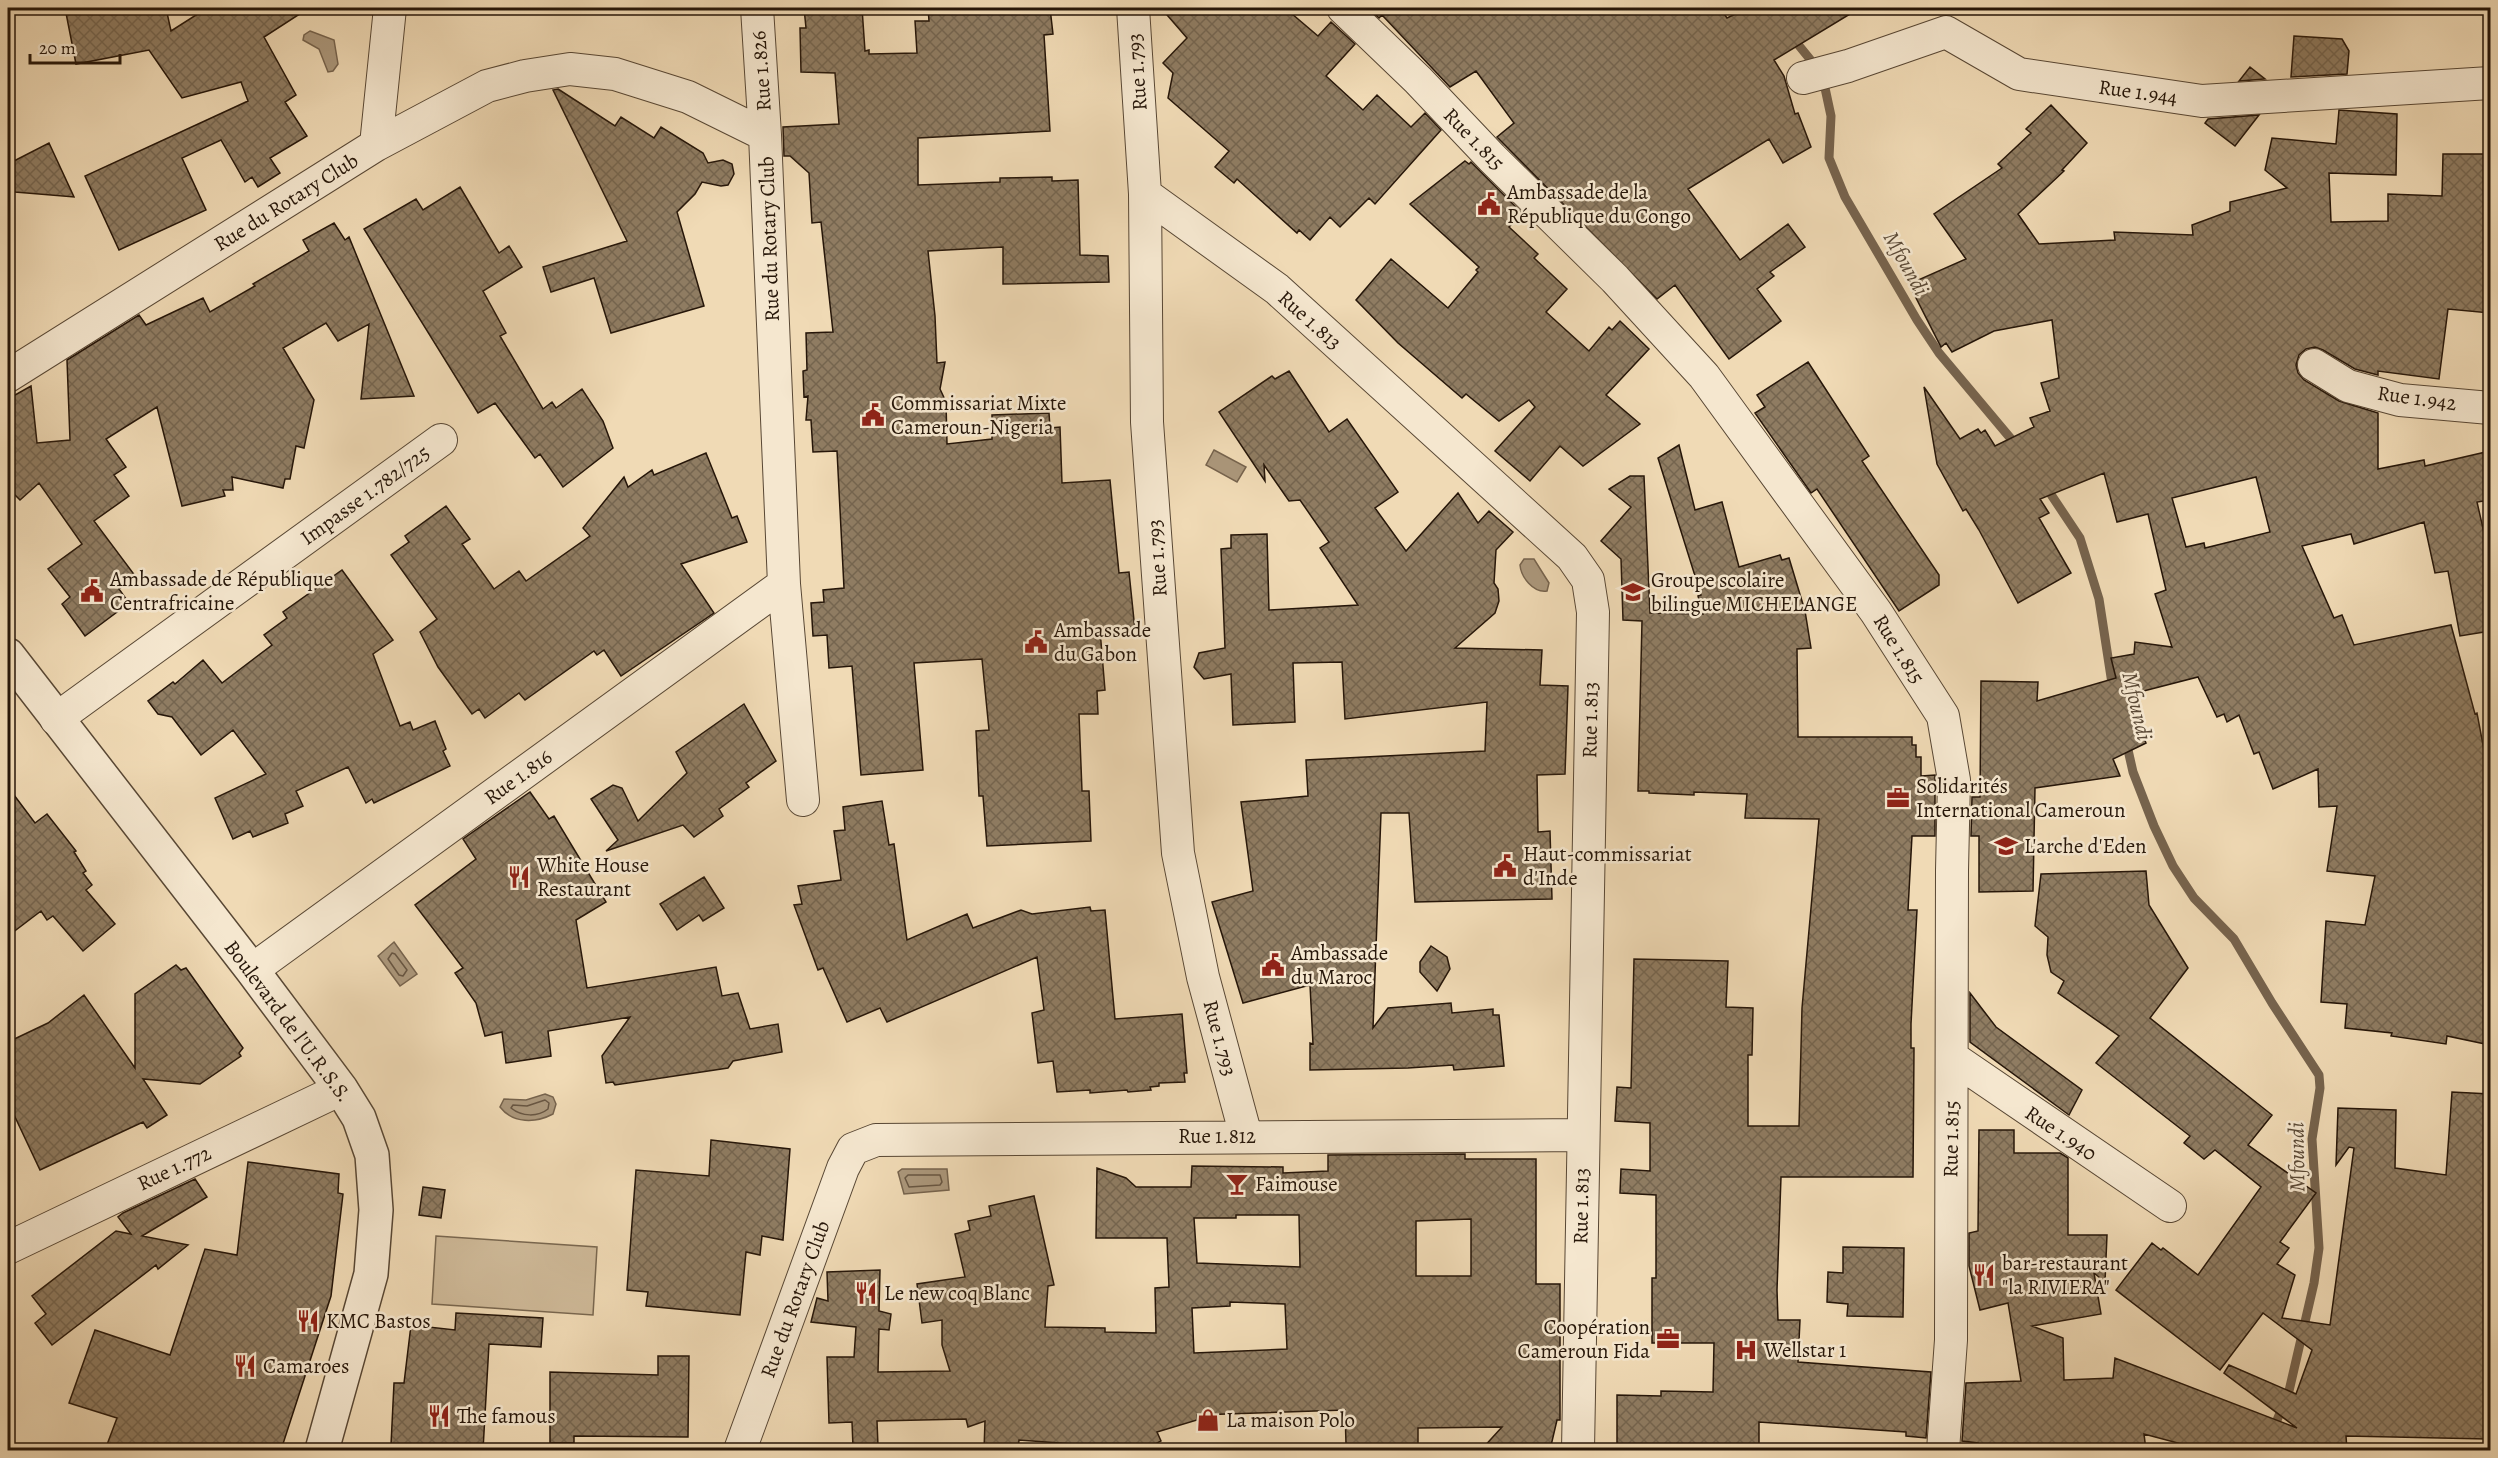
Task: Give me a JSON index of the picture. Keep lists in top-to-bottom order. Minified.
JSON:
{"streets":{"street":["Rue 1.826","Rue 1.793","Rue 1.944","Rue 1.815","Rue du Rotary Club","Rue 1.813","Rue 1.942","Impasse 1.782/725","Rue 1.816","Boulevard de l'U.R.S.S.","Rue 1.940","Rue 1.812","Rue 1.772"]},"crossings":[["Rue 1.826","Rue du Rotary Club"],["Rue 1.793","Rue 1.813"],["Rue 1.793","Rue 1.812"],["Rue 1.815","Rue 1.940"],["Rue du Rotary Club","Rue 1.816"],["Rue du Rotary Club","Rue 1.812"],["Rue 1.813","Rue 1.812"],["Impasse 1.782/725","Boulevard de l'U.R.S.S."],["Rue 1.816","Boulevard de l'U.R.S.S."],["Boulevard de l'U.R.S.S.","Rue 1.772"]],"water":["Mfoundi"],"places":{"public building":["Ambassade de la République du Congo","Commissariat Mixte Cameroun-Nigeria","Ambassade de République Centrafricaine","Ambassade du Gabon","Haut-commissariat d'Inde","Ambassade du Maroc"],"school or university":["Groupe scolaire bilingue MICHELANGE","L'arche d'Eden"],"office":["Solidarités International Cameroun","Coopération Cameroun Fida"],"restaurant":["White House Restaurant","bar-restaurant \"la RIVIERA\"","Le new coq Blanc","KMC Bastos","Camaroes","The famous"],"bar":["Faimouse"],"hospital":["Wellstar 1"],"shop":["La maison Polo"]},"scale_bar":"20 m"}
